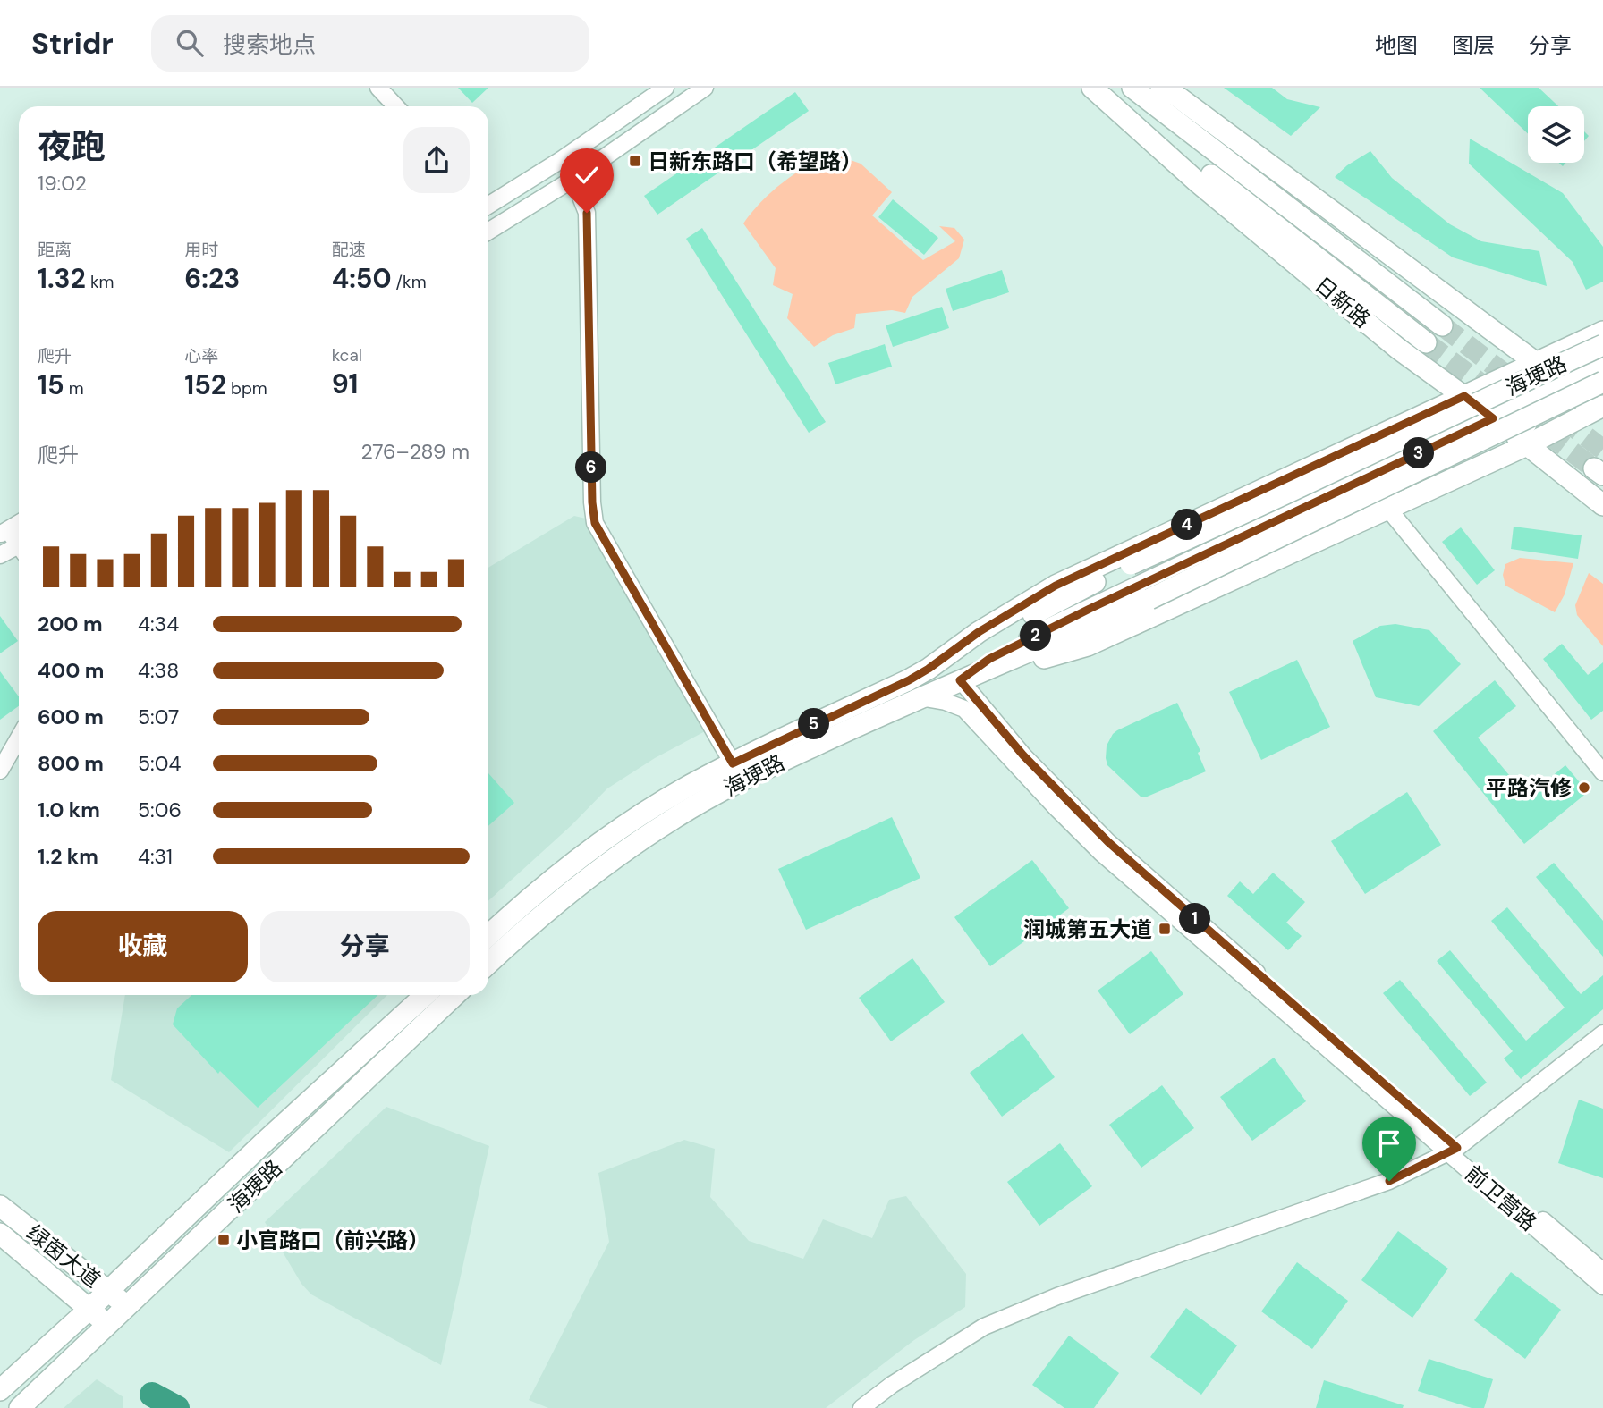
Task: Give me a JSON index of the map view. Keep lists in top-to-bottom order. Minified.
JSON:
{"streets":{"main road":["日新路","海埂路","绿茵大道"],"street":["前卫营路"]},"crossings":[["海埂路","前卫营路"],["海埂路","绿茵大道"]],"places":{"transit":["日新东路口（希望路）","润城第五大道","小官路口（前兴路）"],"other":["平路汽修"]},"page":{"header":"Stridr","search":"搜索地点","nav":["地图","图层","分享"],"heading":["夜跑","19:02"],"stats":[["距离","1.32 km"],["用时","6:23"],["配速","4:50 /km"],["爬升","15 m"],["心率","152 bpm"],["kcal","91"]],"chart":["爬升","276–289 m"],"pins":["3","6","4","2","5","1"],"list":[{"name":"200 m","note":"4:34"},{"name":"400 m","note":"4:38"},{"name":"600 m","note":"5:07"},{"name":"800 m","note":"5:04"},{"name":"1.0 km","note":"5:06"},{"name":"1.2 km","note":"4:31"}],"buttons":["收藏","分享"]}}
